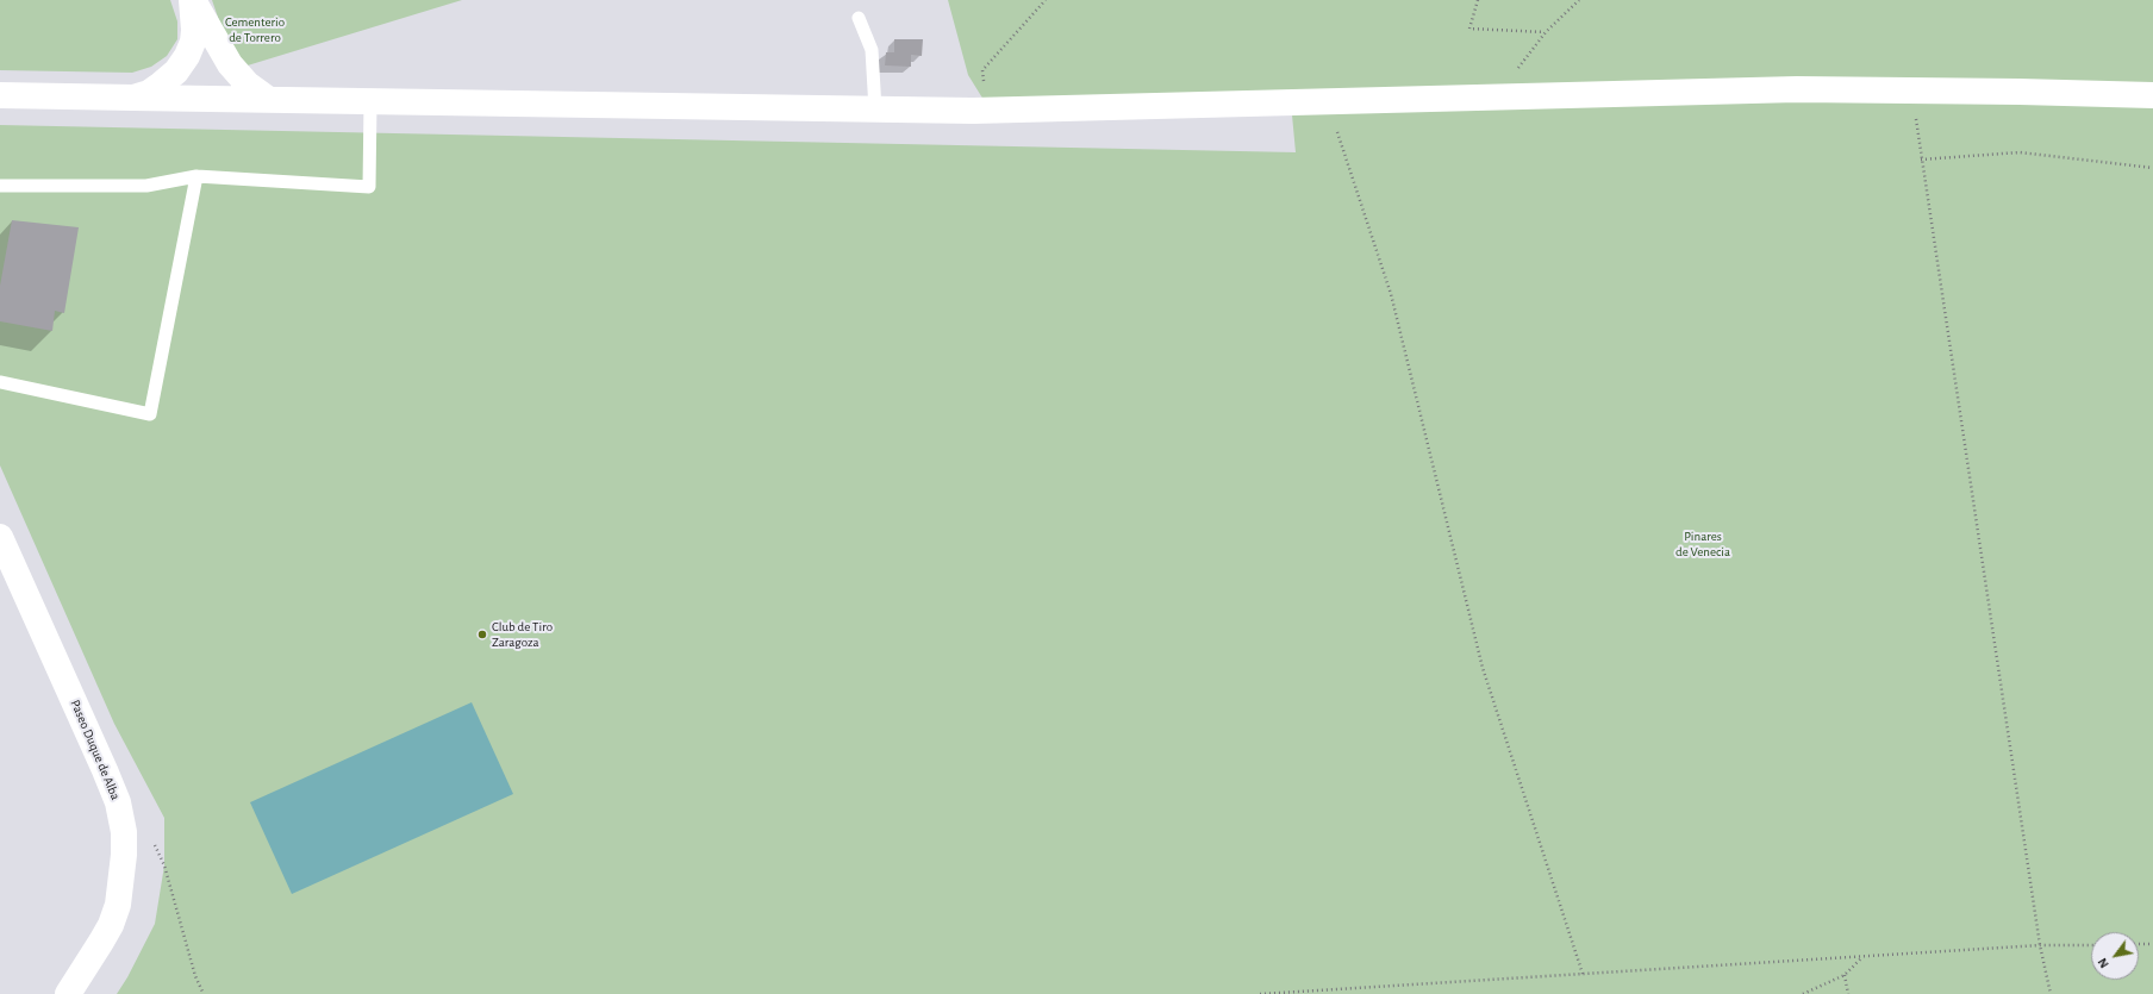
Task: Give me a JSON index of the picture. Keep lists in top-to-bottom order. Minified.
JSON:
{"streets":{"street":["Paseo Duque de Alba"]},"parks":["Cementerio de Torrero","Pinares de Venecia"],"places":["Club de Tiro Zaragoza"],"north":"bottom left"}
